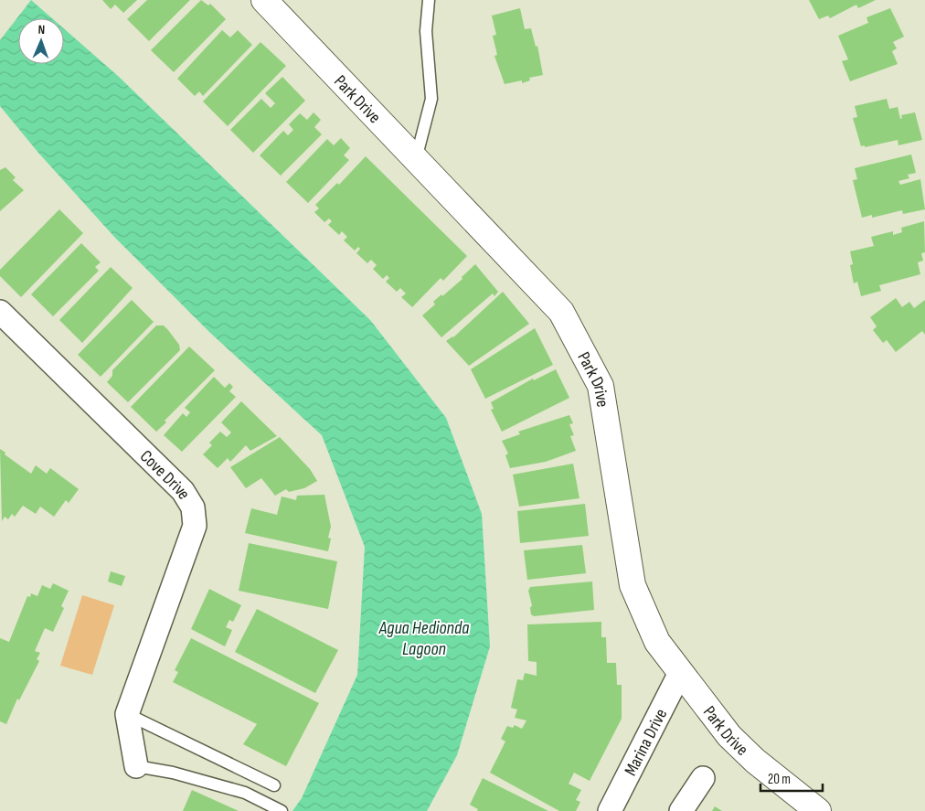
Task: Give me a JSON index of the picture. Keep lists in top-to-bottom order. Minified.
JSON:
{"streets":{"street":["Park Drive","Cove Drive","Marina Drive"]},"crossings":[["Park Drive","Marina Drive"]],"water":["Agua Hedionda Lagoon"],"scale_bar":"20 m","north":"top"}
